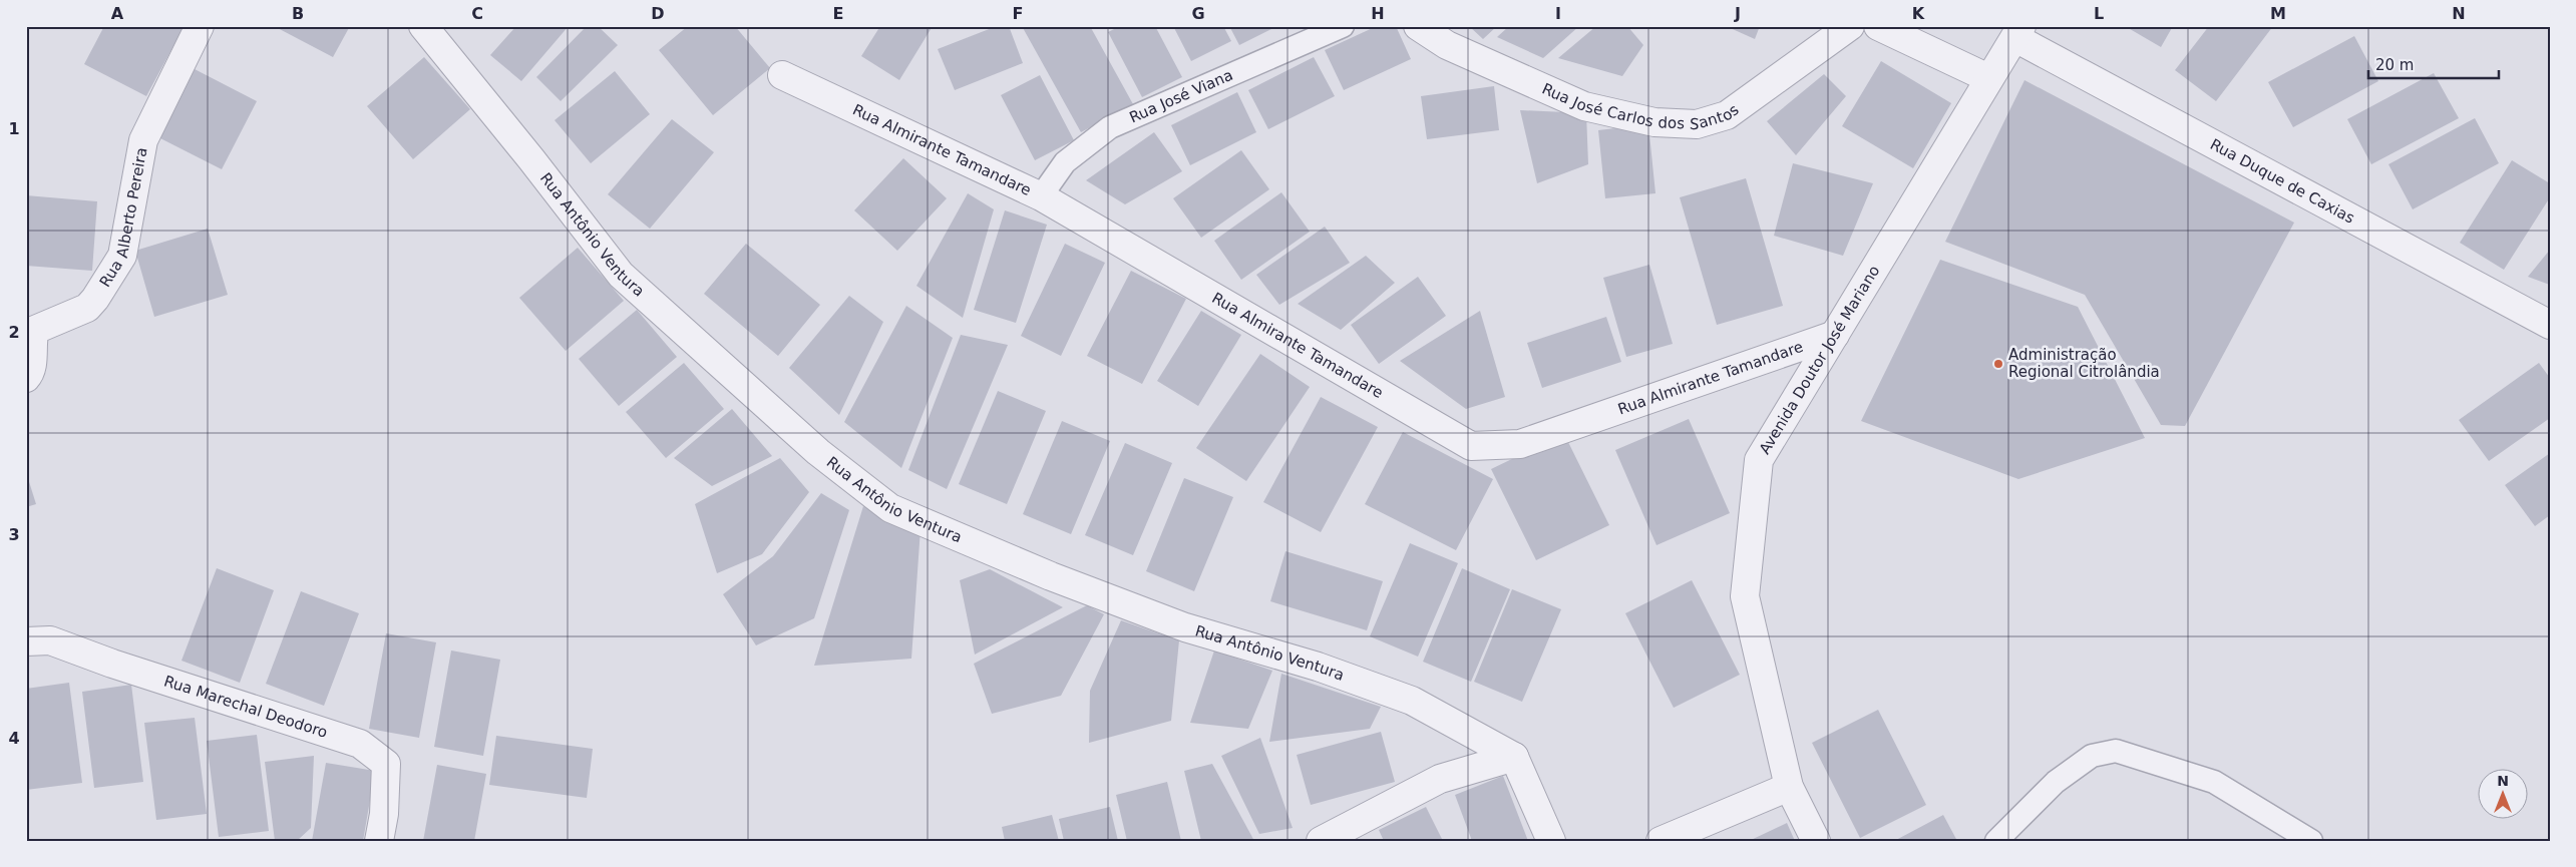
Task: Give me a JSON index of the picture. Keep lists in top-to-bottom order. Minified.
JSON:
{"streets":{"street":["Rua José Carlos dos Santos","Rua Almirante Tamandare","Rua Duque de Caxias","Rua Alberto Pereira","Rua Antônio Ventura","Avenida Doutor José Mariano","Rua Marechal Deodoro"],"lane":["Rua José Viana"]},"crossings":[["Rua José Viana","Rua Almirante Tamandare"],["Rua Almirante Tamandare","Avenida Doutor José Mariano"],["Rua Duque de Caxias","Avenida Doutor José Mariano"]],"places":["Administração Regional Citrolândia"],"scale_bar":"20 m","north":"top","grid":{"columns":["A","B","C","D","E","F","G","H","I","J","K","L","M","N"],"rows":["1","2","3","4"]}}
